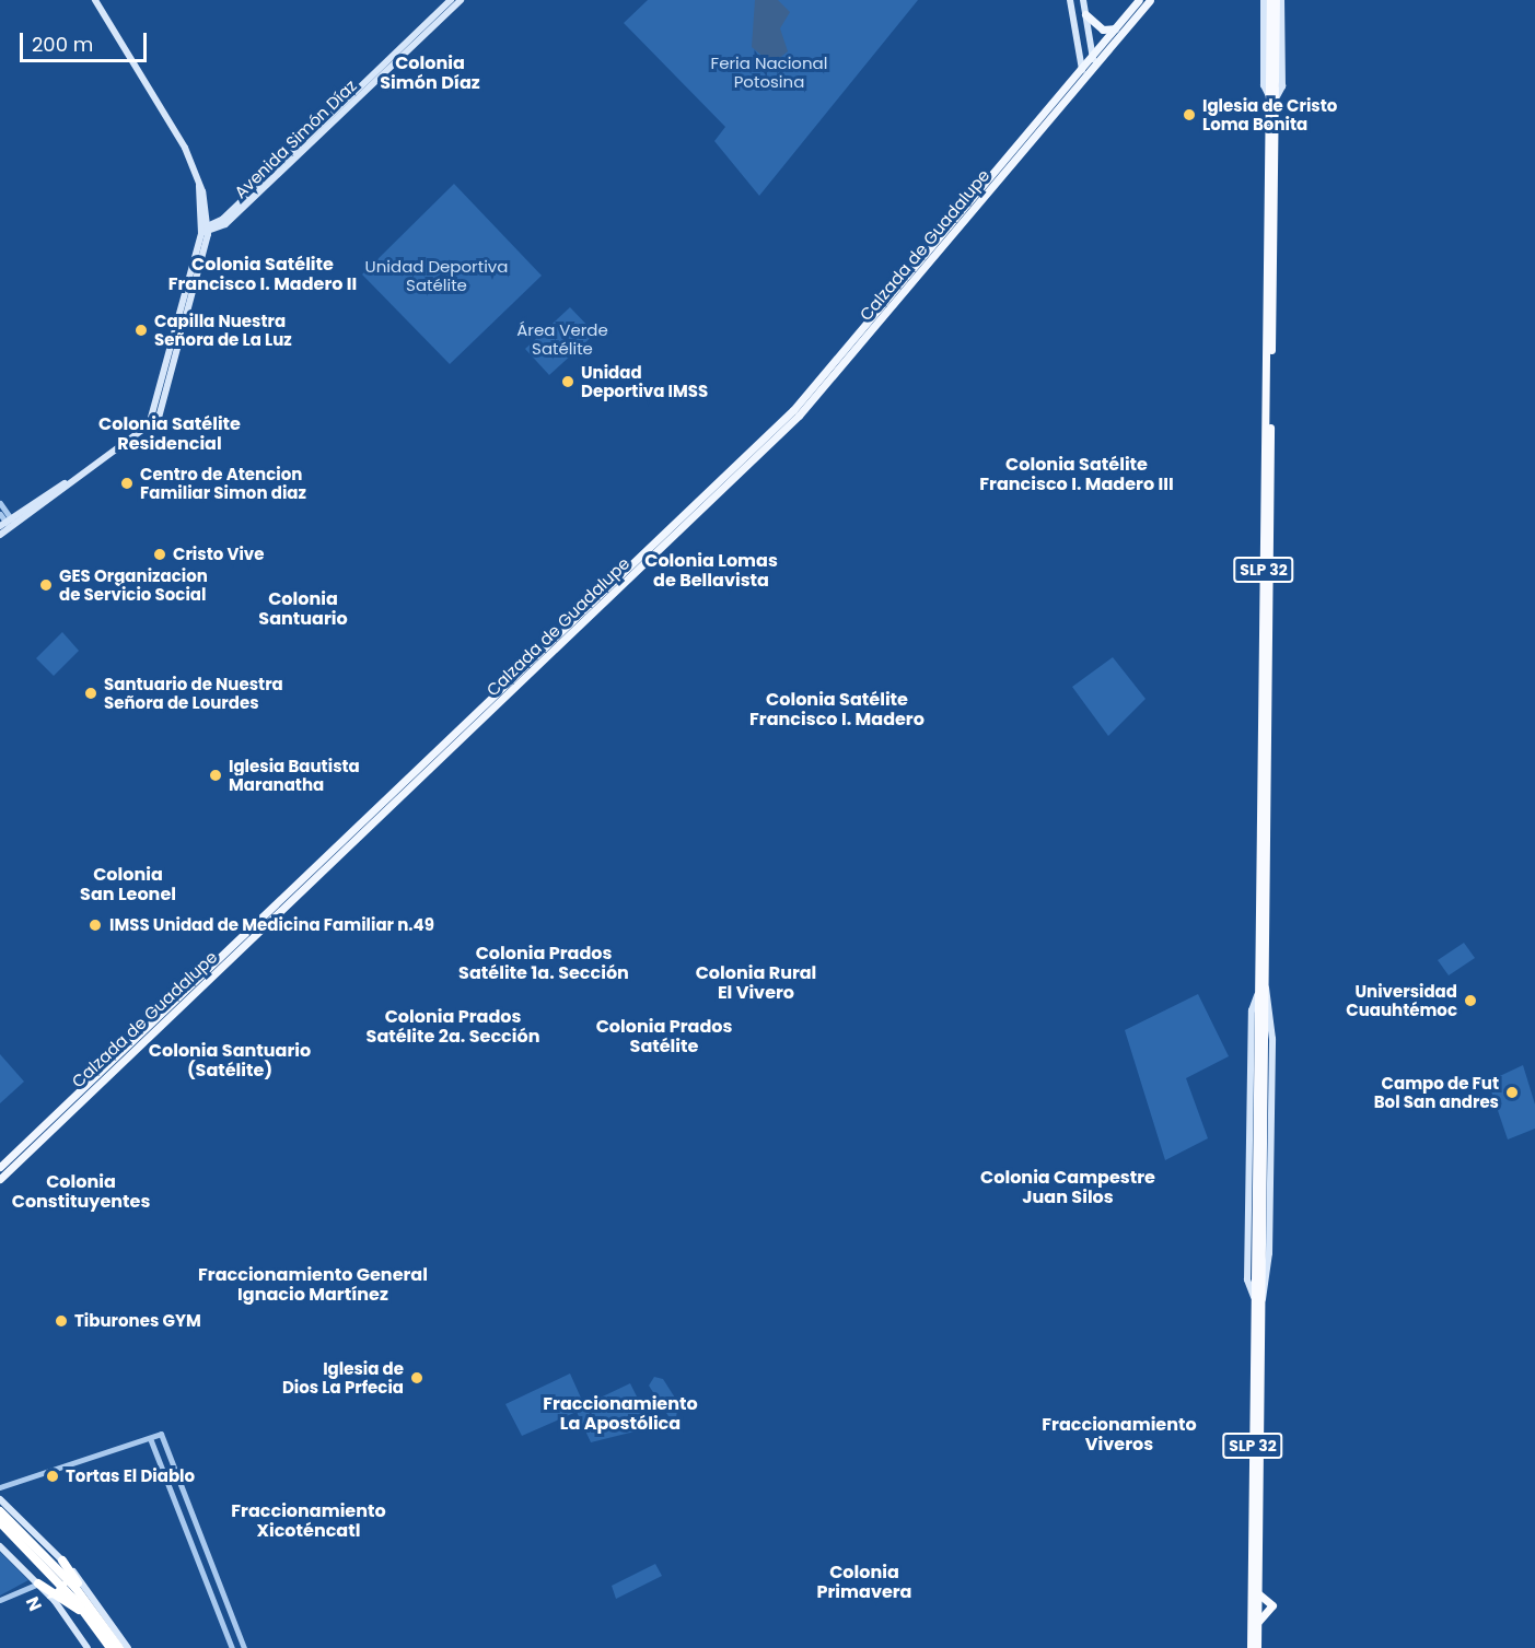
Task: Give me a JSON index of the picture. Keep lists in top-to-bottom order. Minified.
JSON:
{"streets":{"highway":["SLP 32"],"main road":["Avenida Simón Díaz","Calzada de Guadalupe"]},"districts":["Colonia Simón Díaz","Colonia Satélite Francisco I. Madero II","Colonia Satélite Residencial","Colonia Satélite Francisco I. Madero III","Colonia Lomas de Bellavista","Colonia Santuario","Colonia Satélite Francisco I. Madero","Colonia San Leonel","Colonia Prados Satélite 1a. Sección","Colonia Rural El Vivero","Colonia Prados Satélite 2a. Sección","Colonia Prados Satélite","Colonia Santuario (Satélite)","Colonia Campestre Juan Silos","Colonia Constituyentes","Fraccionamiento General Ignacio Martínez","Fraccionamiento La Apostólica","Fraccionamiento Viveros","Fraccionamiento Xicoténcatl","Colonia Primavera"],"parks":["Feria Nacional Potosina","Unidad Deportiva Satélite","Área Verde Satélite"],"places":["Iglesia de Cristo Loma Bonita","Capilla Nuestra Señora de La Luz","Unidad Deportiva IMSS","Centro de Atencion Familiar Simon diaz","Cristo Vive","GES Organizacion de Servicio Social","Santuario de Nuestra Señora de Lourdes","Iglesia Bautista Maranatha","IMSS Unidad de Medicina Familiar n.49","Universidad Cuauhtémoc","Campo de Fut Bol San andres","Tiburones GYM","Iglesia de Dios La Prfecia","Tortas El Diablo"],"scale_bar":"200 m","north":"bottom left"}
